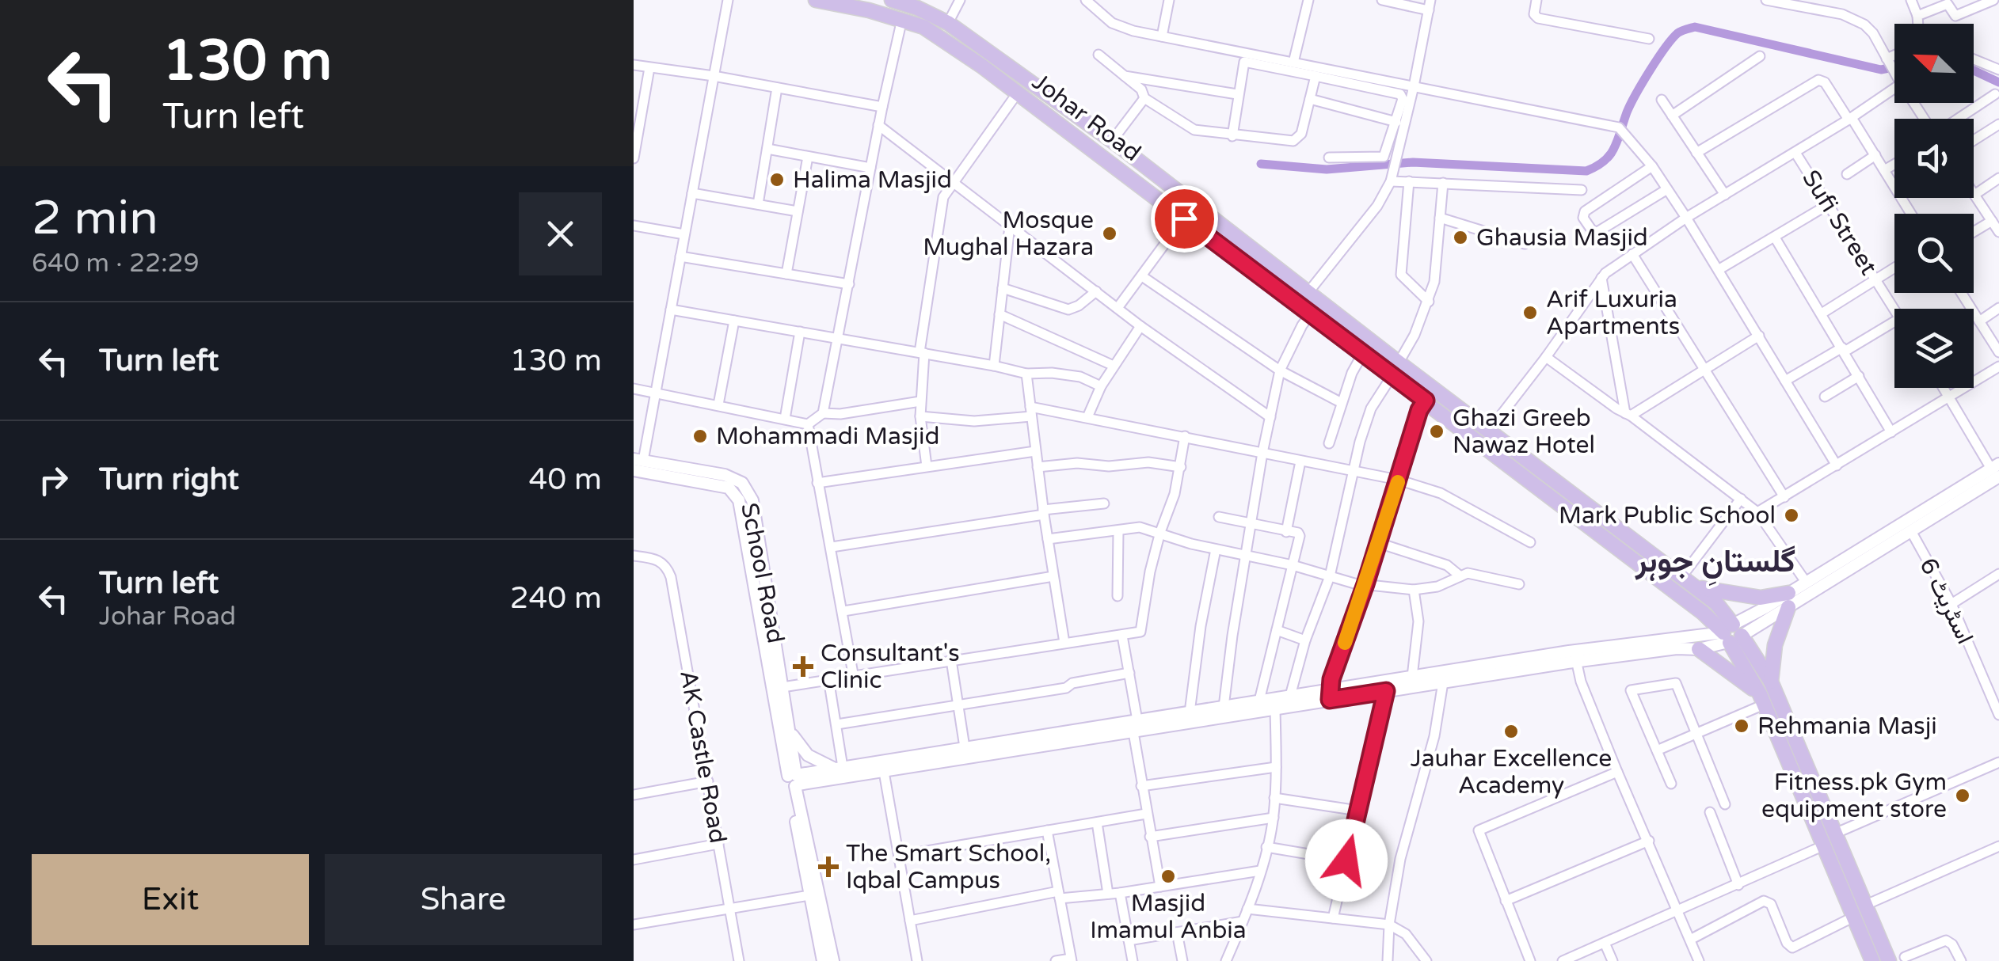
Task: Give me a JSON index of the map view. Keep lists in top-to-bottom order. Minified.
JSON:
{"streets":{"main road":["Johar Road"],"street":["Sufi Street","School Road","اسٹریٹ 6","AK Castle Road"]},"districts":["گلستانِ جوہر"],"places":{"other":["Halima Masjid","Mosque Mughal Hazara","Ghausia Masjid","Arif Luxuria Apartments","Ghazi Greeb Nawaz Hotel","Mohammadi Masjid","Mark Public School","Rehmania Masji","Jauhar Excellence Academy","Fitness.pk Gym equipment store","Masjid Imamul Anbia"],"health":["Consultant's Clinic","The Smart School, Iqbal Campus"]},"north":"top left","page":{"turn":["130 m","Turn left"],"heading":["2 min","640 m · 22:29"],"list":[{"name":"Turn left","value":"130 m"},{"name":"Turn right","value":"40 m"},{"name":"Turn left","note":"Johar Road","value":"240 m"}],"buttons":["Exit","Share"]}}
